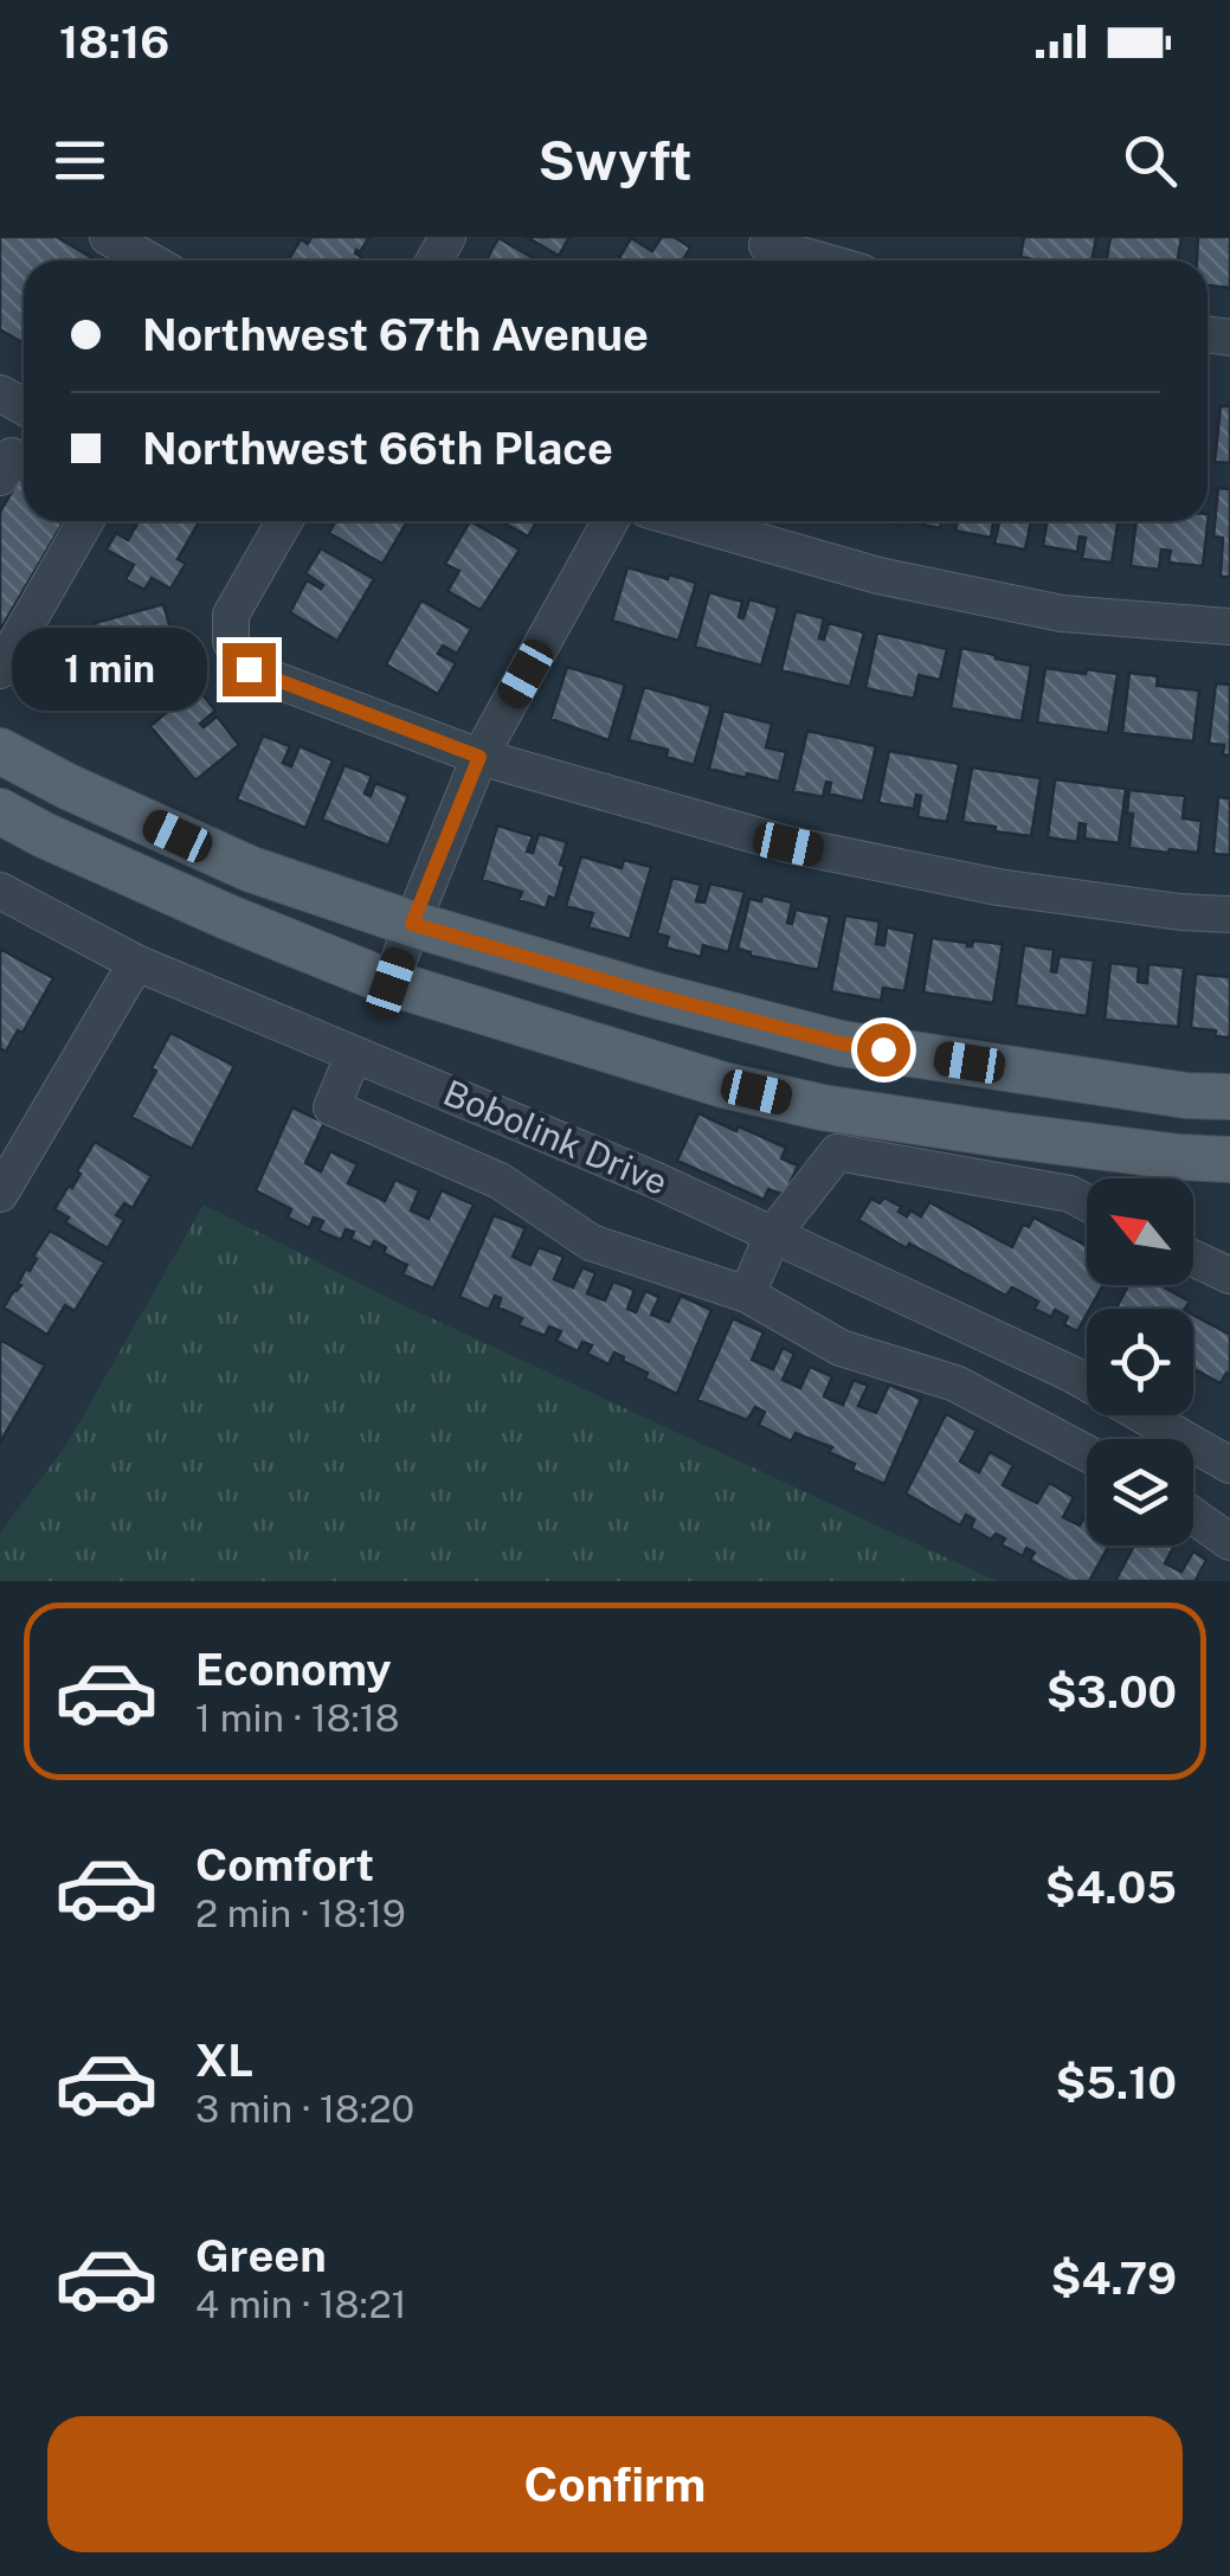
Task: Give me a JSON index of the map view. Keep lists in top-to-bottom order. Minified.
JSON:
{"streets":{"street":["Bobolink Drive"]},"north":"top left","page":{"status":"18:16","header":"Swyft","banner":["Northwest 67th Avenue","Northwest 66th Place"],"bubble":"1 min","list":[{"name":"Economy","note":"1 min · 18:18","value":"$3.00"},{"name":"Comfort","note":"2 min · 18:19","value":"$4.05"},{"name":"XL","note":"3 min · 18:20","value":"$5.10"},{"name":"Green","note":"4 min · 18:21","value":"$4.79"}],"buttons":"Confirm"}}
